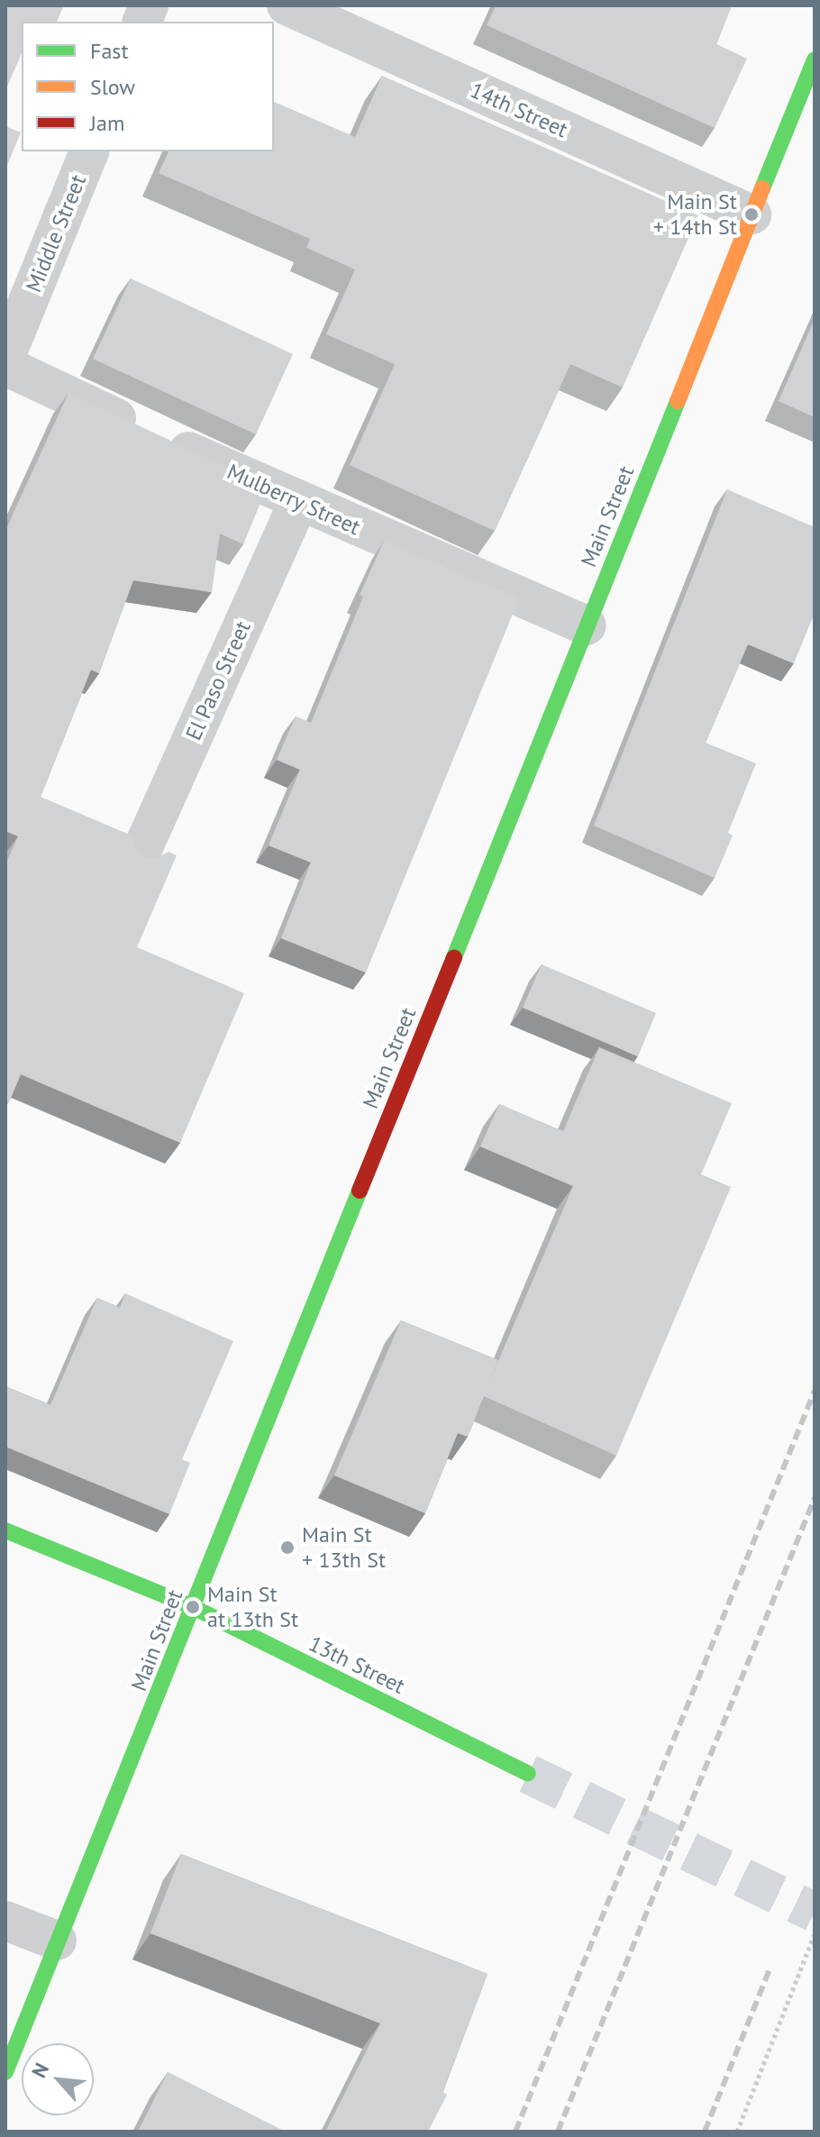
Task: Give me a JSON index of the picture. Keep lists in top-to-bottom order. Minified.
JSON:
{"streets":{"main road":["Main Street","13th Street"],"street":["14th Street","Middle Street","Mulberry Street","El Paso Street"]},"crossings":[["14th Street","Main Street"],["Mulberry Street","Main Street"],["Mulberry Street","El Paso Street"],["Main Street","13th Street"]],"places":["Main St + 14th St","Main St + 13th St","Main St at 13th St"],"legend":["Fast","Slow","Jam"],"north":"top left"}
